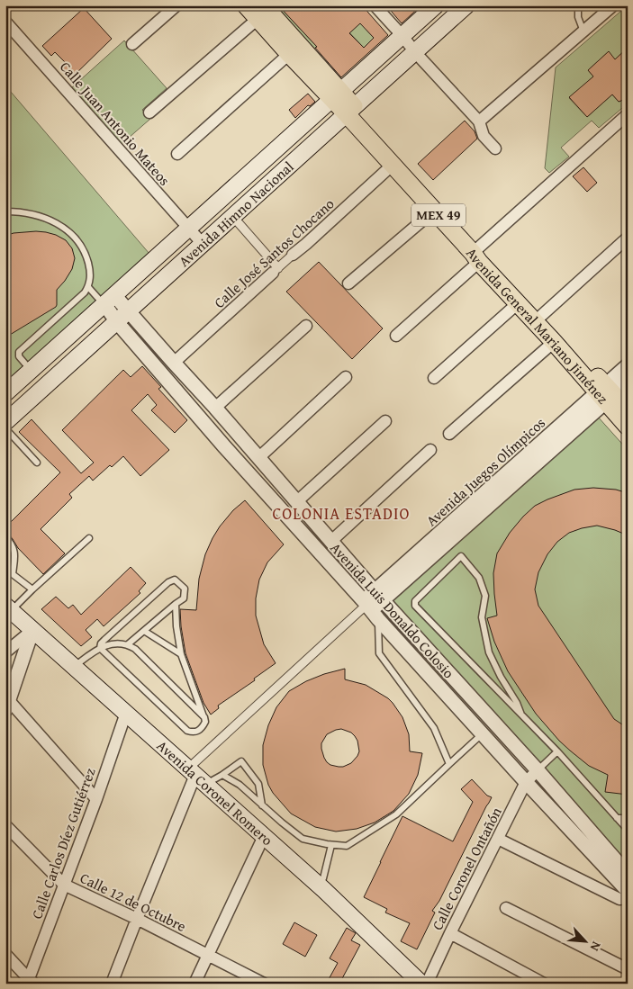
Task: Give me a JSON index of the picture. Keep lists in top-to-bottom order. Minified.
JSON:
{"streets":{"main road":["Avenida Himno Nacional","MEX 49","Avenida General Mariano Jiménez","Avenida Coronel Romero"],"street":["Calle Juan Antonio Mateos","Calle José Santos Chocano","Avenida Juegos Olímpicos","Avenida Luis Donaldo Colosio","Calle Carlos Díez Gutiérrez","Calle Coronel Ontañón","Calle 12 de Octubre"]},"crossings":[["Calle Juan Antonio Mateos","Avenida Himno Nacional"],["Avenida Himno Nacional","Avenida General Mariano Jiménez"],["Avenida Himno Nacional","Avenida Luis Donaldo Colosio"],["Calle José Santos Chocano","Avenida General Mariano Jiménez"],["Calle José Santos Chocano","Avenida Luis Donaldo Colosio"],["Avenida General Mariano Jiménez","Avenida Juegos Olímpicos"],["Avenida Juegos Olímpicos","Avenida Luis Donaldo Colosio"],["Avenida Luis Donaldo Colosio","Calle Coronel Ontañón"],["Avenida Coronel Romero","Calle Carlos Díez Gutiérrez"],["Calle Carlos Díez Gutiérrez","Calle 12 de Octubre"]],"districts":["COLONIA ESTADIO"],"north":"bottom right"}
